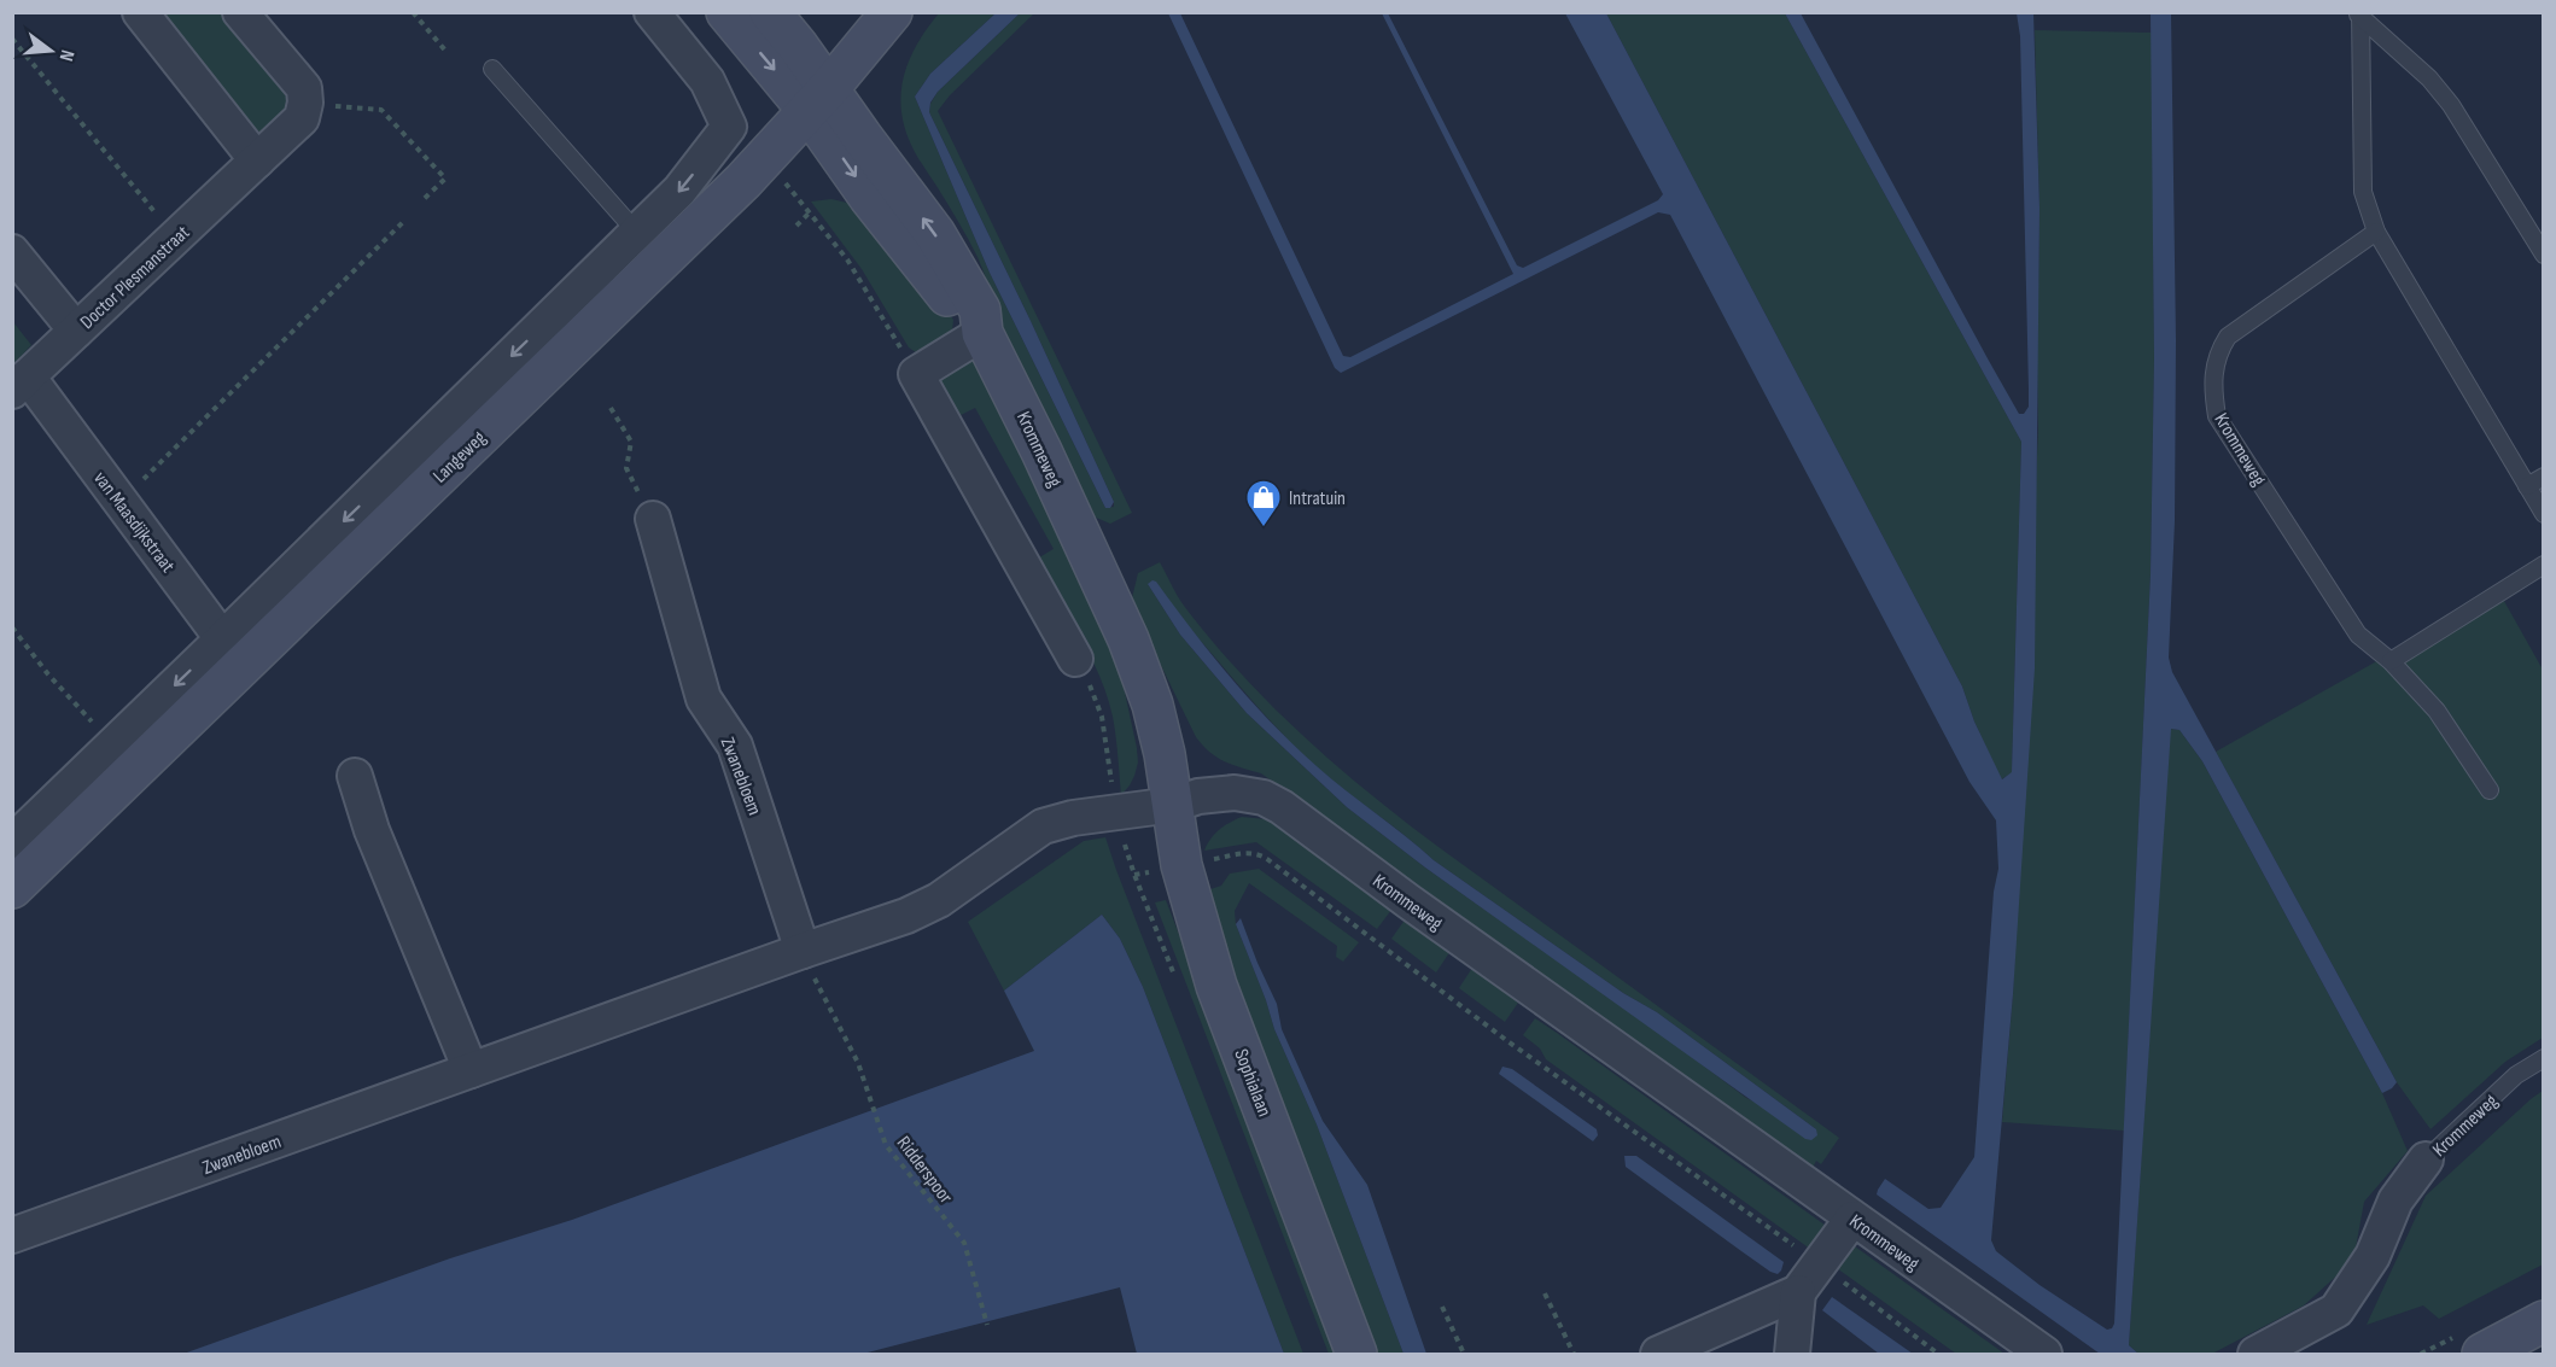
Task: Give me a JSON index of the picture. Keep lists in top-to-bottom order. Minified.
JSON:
{"streets":{"street":["Doctor Plesmanstraat","Krommeweg","Langeweg","van Maasdijkstraat","Zwanebloem","Sophialaan"],"path":["Ridderspoor"]},"crossings":[["Doctor Plesmanstraat","van Maasdijkstraat"],["Krommeweg","Langeweg"],["Krommeweg","Zwanebloem"],["Krommeweg","Sophialaan"],["Langeweg","van Maasdijkstraat"],["Zwanebloem","Sophialaan"],["Zwanebloem","Ridderspoor"]],"places":{"shop":["Intratuin"]},"north":"right"}
